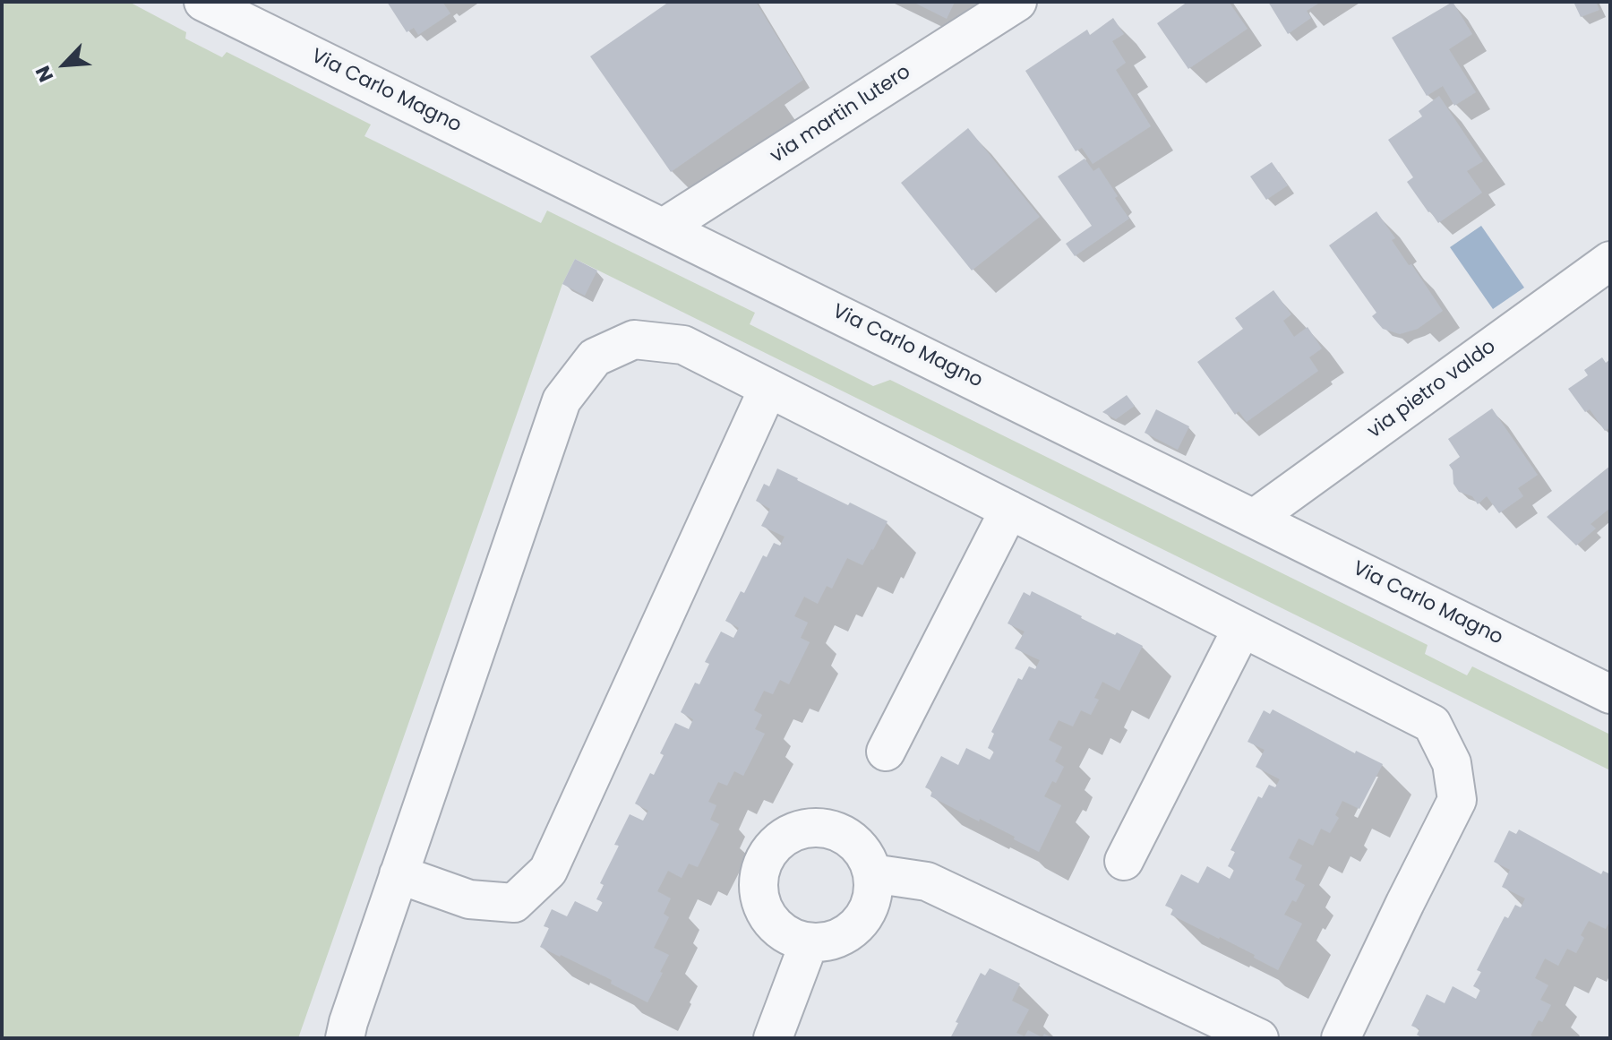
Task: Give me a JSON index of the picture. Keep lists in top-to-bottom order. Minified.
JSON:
{"streets":{"street":["Via Carlo Magno","via martin lutero","via pietro valdo"]},"crossings":[["Via Carlo Magno","via martin lutero"],["Via Carlo Magno","via pietro valdo"]],"north":"bottom left"}
